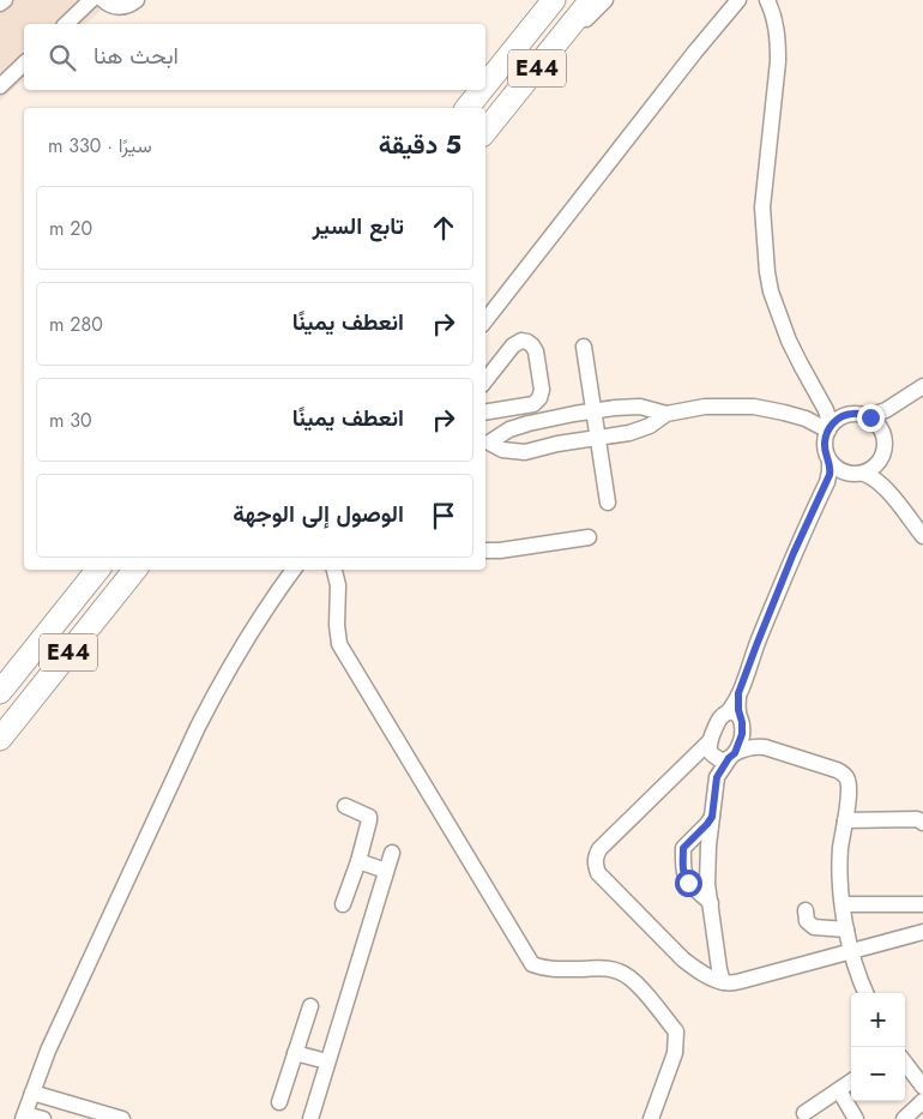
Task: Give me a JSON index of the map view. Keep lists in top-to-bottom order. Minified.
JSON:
{"streets":{"highway":["E44"]},"page":{"search":"ابحث هنا","heading":["5 دقيقة","سيرًا · 330 m"],"list":[["تابع السير","20 m"],["انعطف يمينًا","280 m"],["انعطف يمينًا","30 m"],"الوصول إلى الوجهة"],"map_buttons":["+","−"]}}
